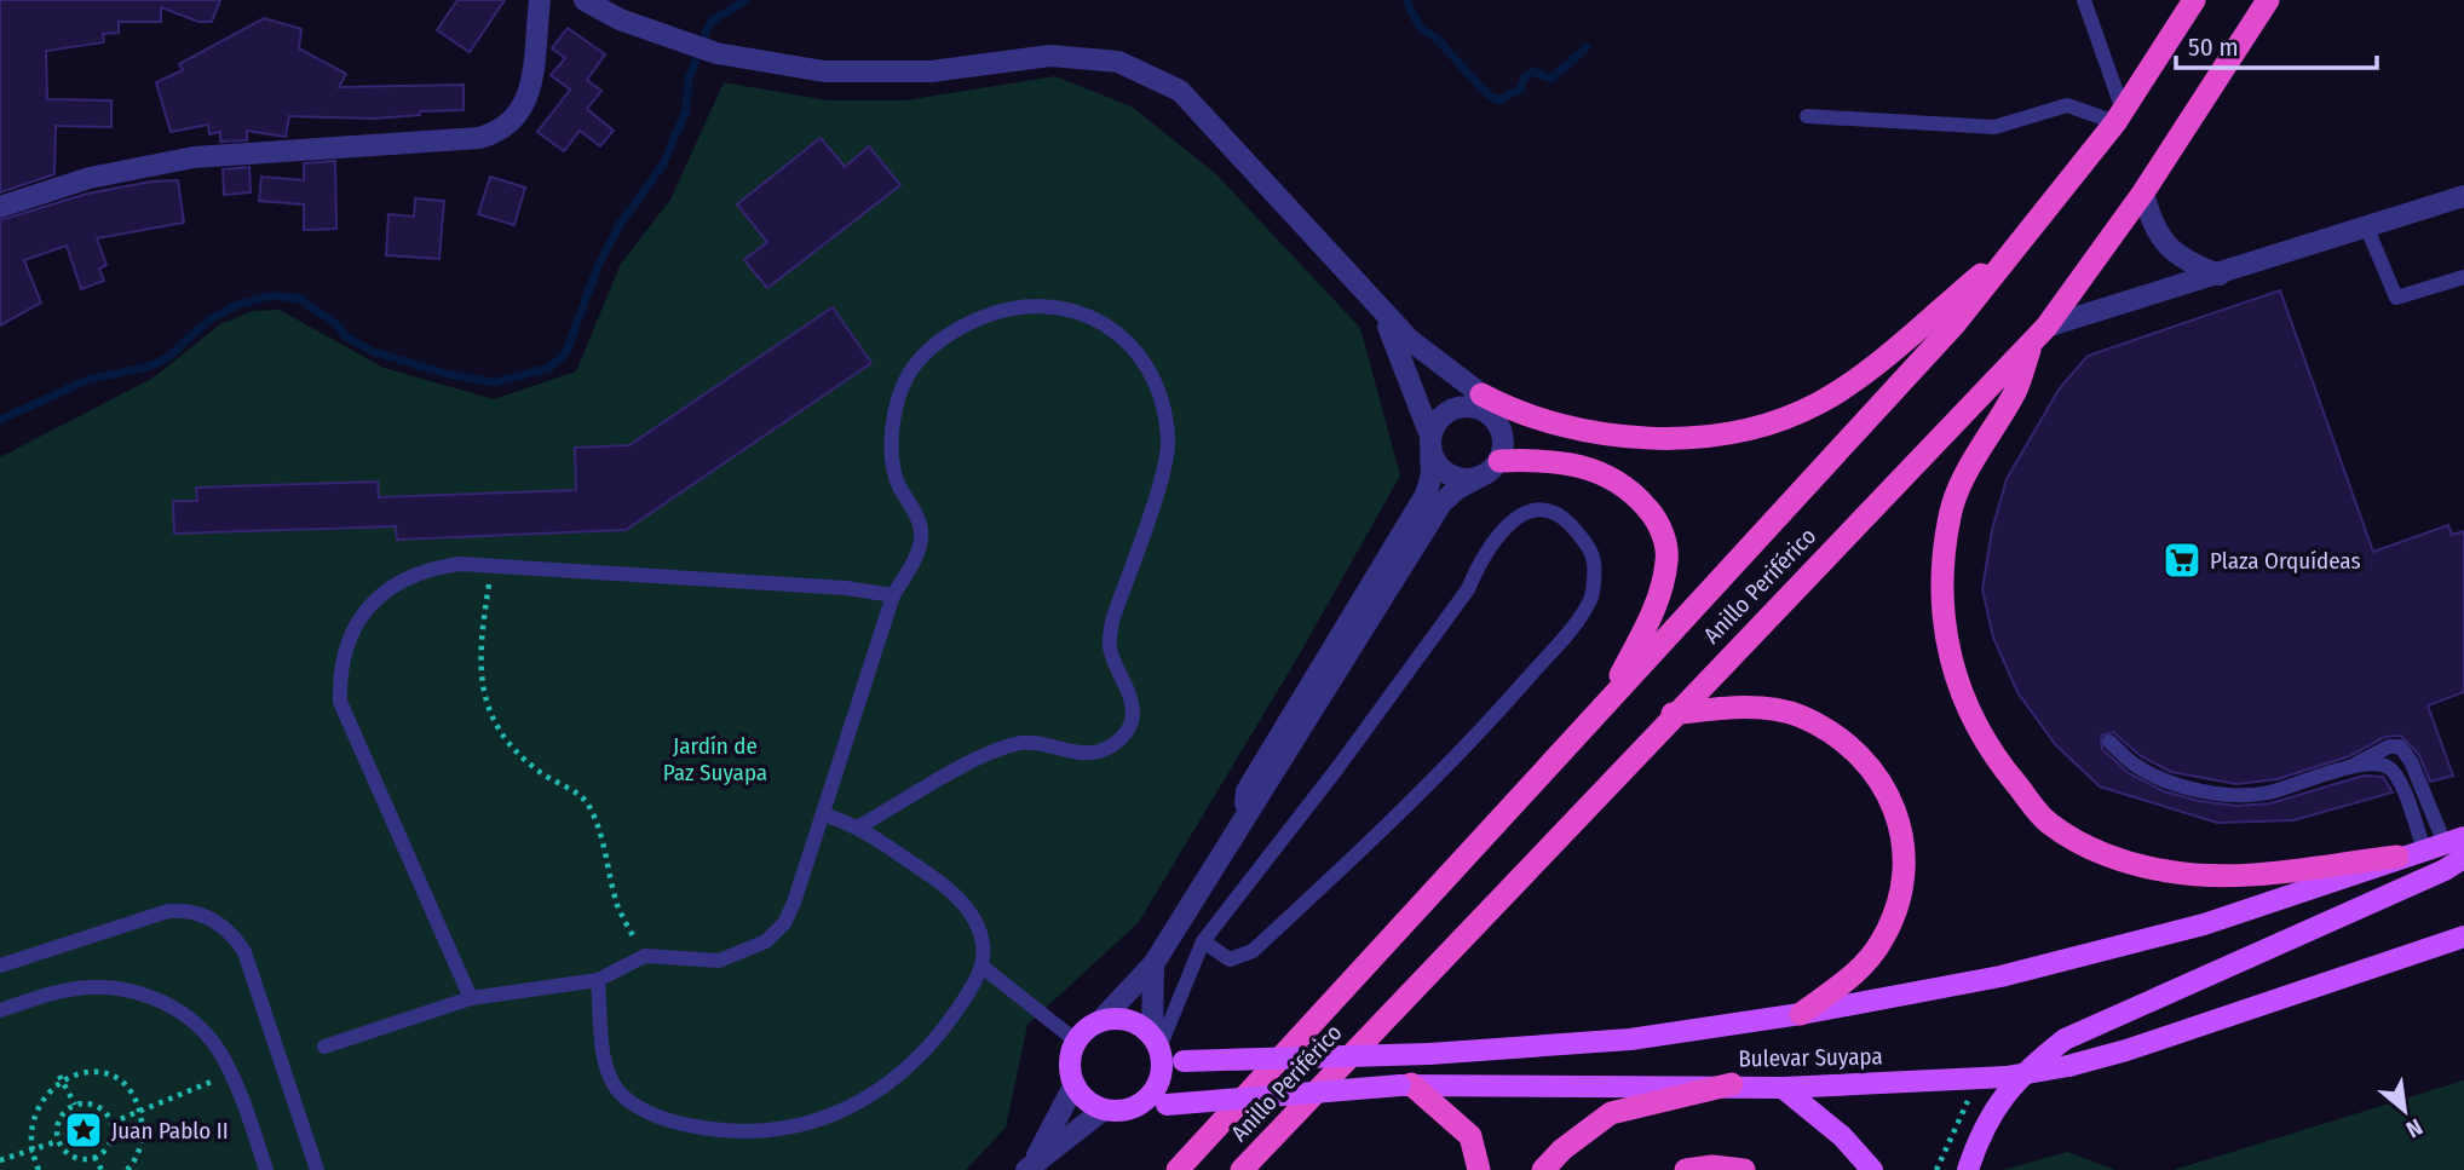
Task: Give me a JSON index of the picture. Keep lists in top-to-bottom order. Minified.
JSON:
{"streets":{"highway":["Anillo Periférico"],"main road":["Bulevar Suyapa"]},"parks":["Jardín de Paz Suyapa"],"places":{"supermarket":["Plaza Orquídeas"],"place":["Juan Pablo II"]},"scale_bar":"50 m","north":"bottom right"}
